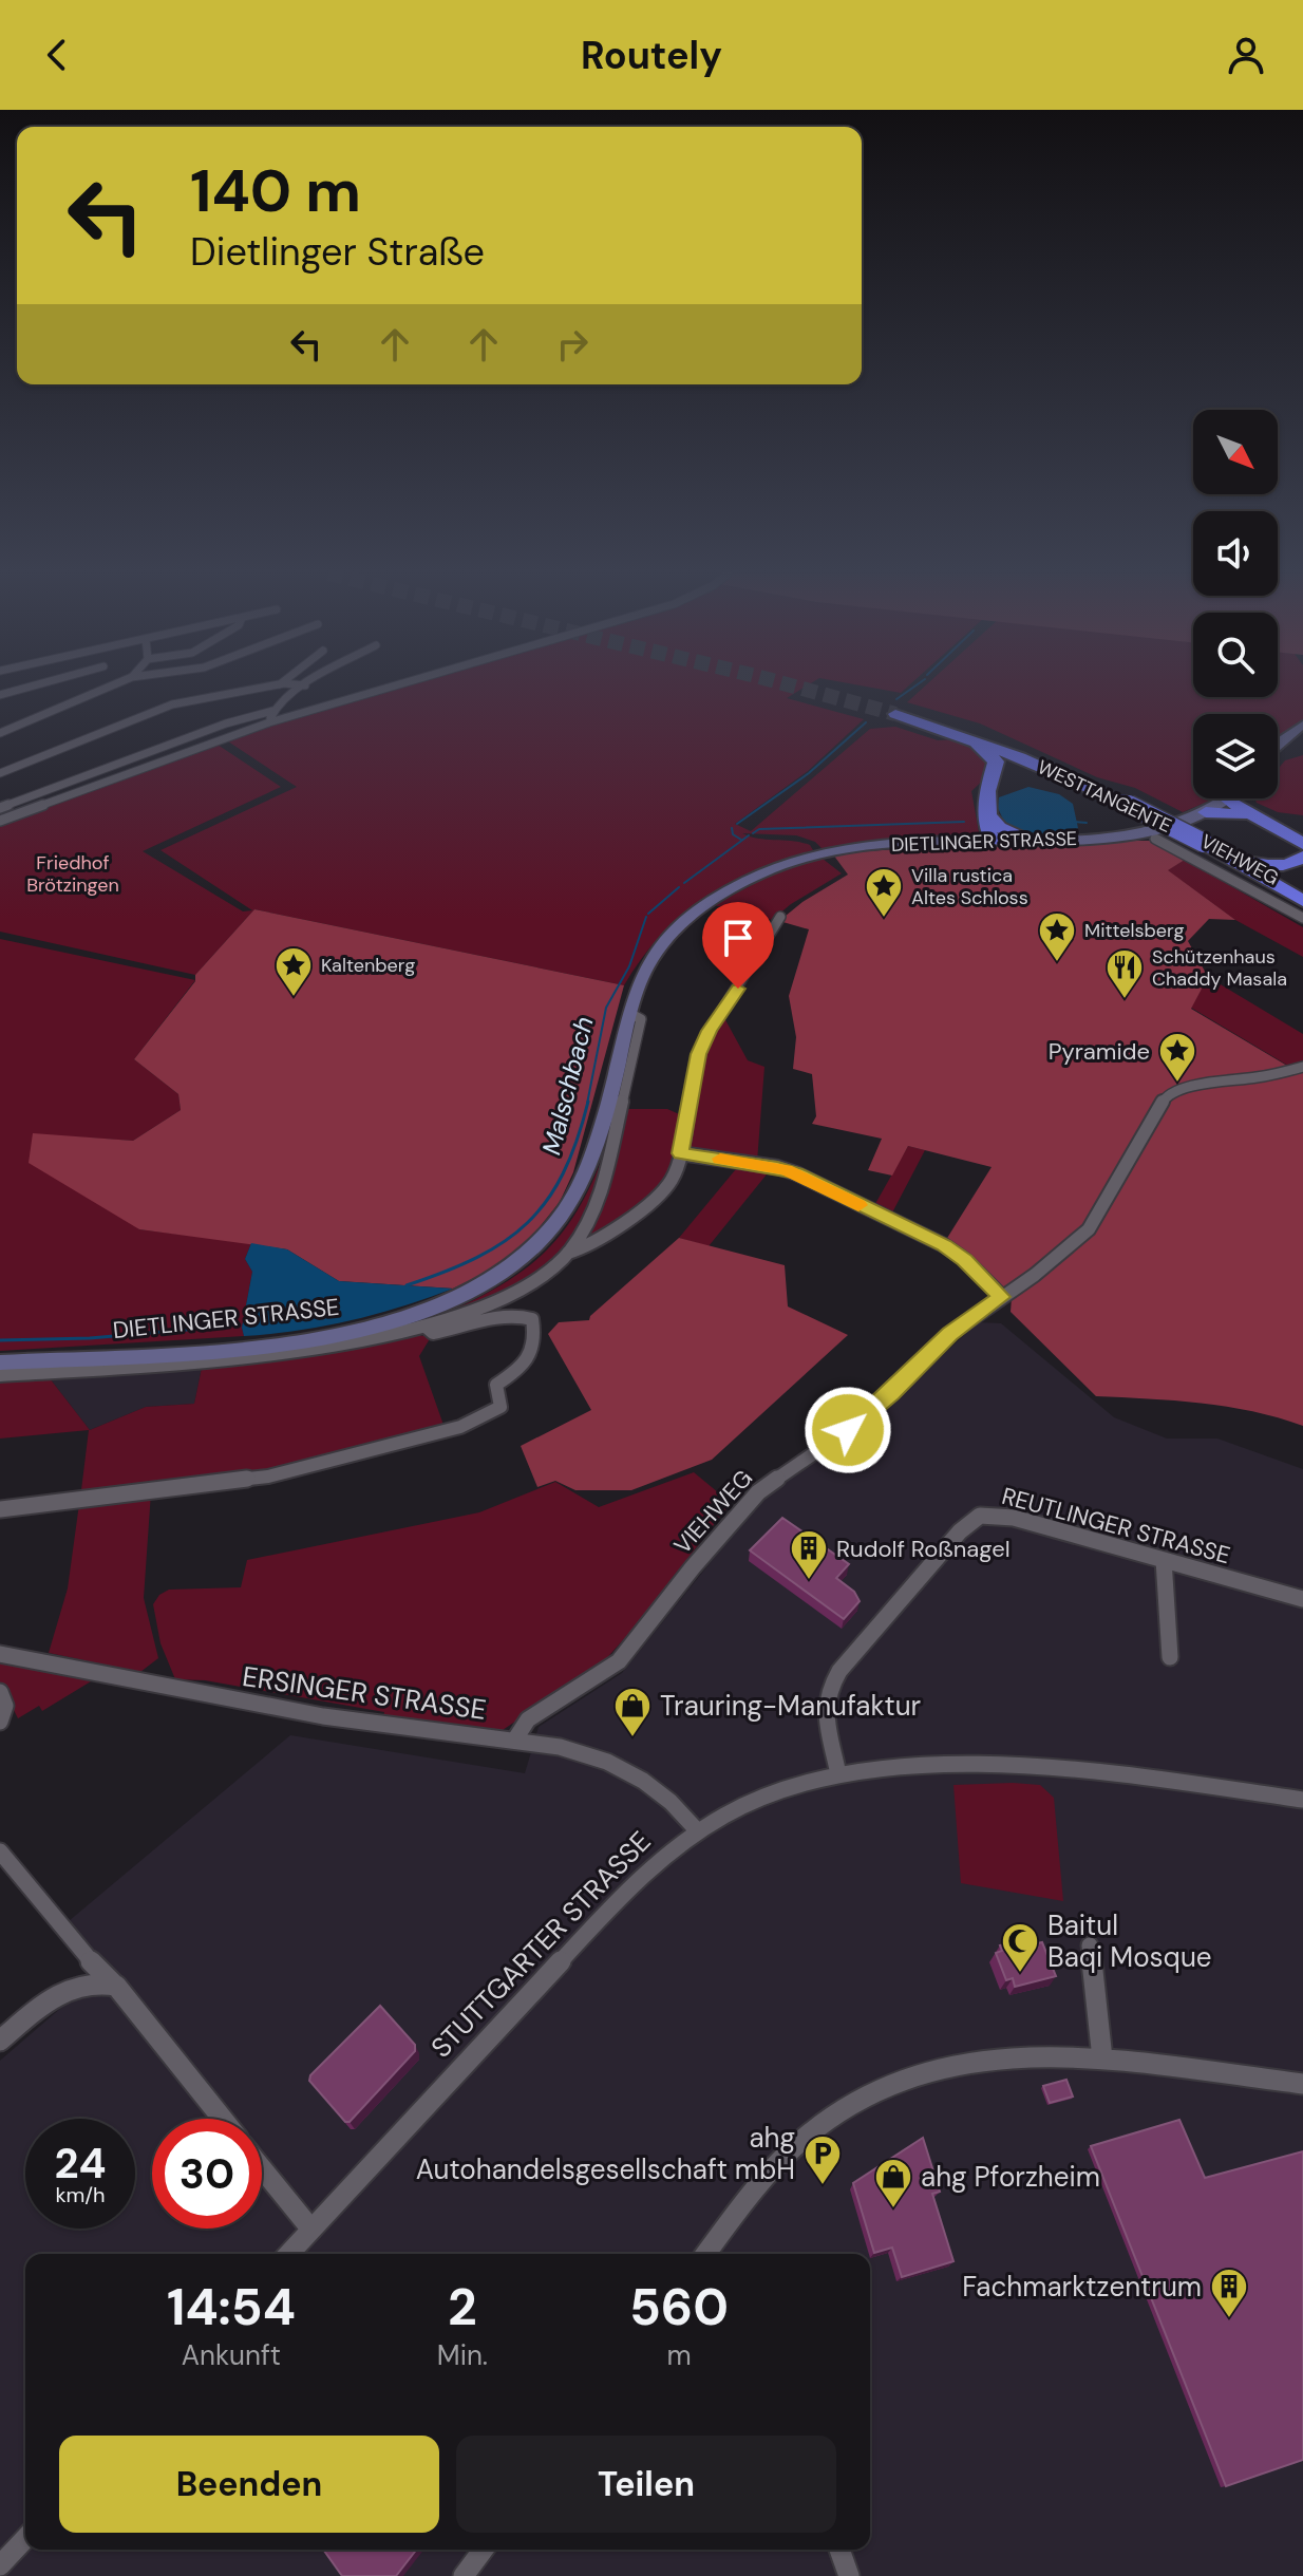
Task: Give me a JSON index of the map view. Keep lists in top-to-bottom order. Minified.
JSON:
{"streets":{"highway":["WESTTANGENTE"],"main road":["DIETLINGER STRASSE"],"street":["VIEHWEG","REUTLINGER STRASSE","ERSINGER STRASSE","STUTTGARTER STRASSE"]},"crossings":[["VIEHWEG","ERSINGER STRASSE"],["REUTLINGER STRASSE","STUTTGARTER STRASSE"],["ERSINGER STRASSE","STUTTGARTER STRASSE"]],"water":["Malschbach"],"parks":["Friedhof Brötzingen"],"places":{"place":["Villa rustica Altes Schloss","Mittelsberg","Kaltenberg","Pyramide"],"restaurant":["Schützenhaus Chaddy Masala"],"building":["Rudolf Roßnagel","Fachmarktzentrum"],"shop":["Trauring-Manufaktur","ahg Pforzheim"],"mosque":["Baitul Baqi Mosque"],"parking":["ahg Autohandelsgesellschaft mbH"]},"north":"bottom right","page":{"header":"Routely","turn":["140 m","Dietlinger Straße"],"speed":"24 km/h","limit":"30","eta":["14:54","Ankunft","2","Min.","560","m"],"buttons":["Beenden","Teilen"]}}
